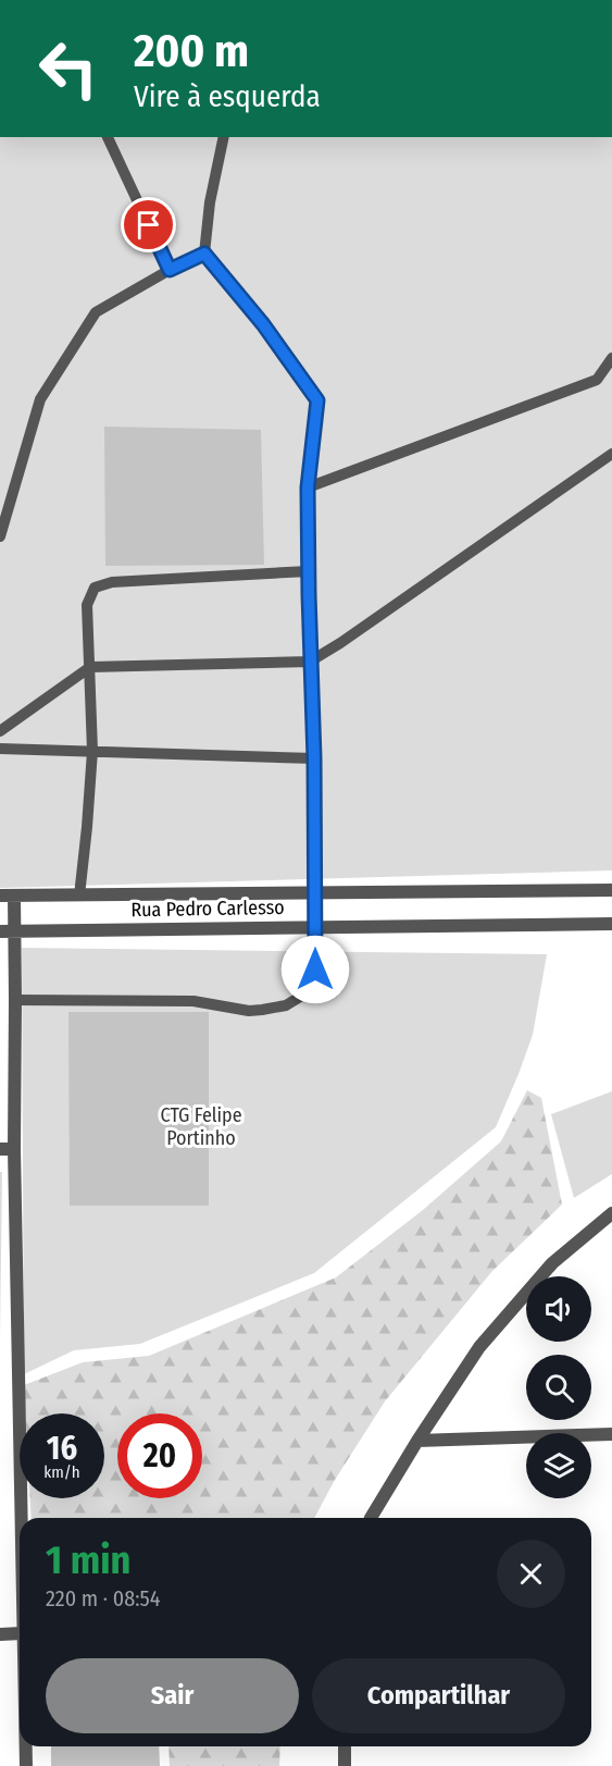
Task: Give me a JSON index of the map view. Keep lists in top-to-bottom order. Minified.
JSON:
{"streets":{"street":["Rua Pedro Carlesso"]},"parks":["CTG Felipe Portinho"],"page":{"turn":["200 m","Vire à esquerda"],"speed":"16 km/h","limit":"20","heading":["1 min","220 m · 08:54"],"buttons":["Sair","Compartilhar"]}}
